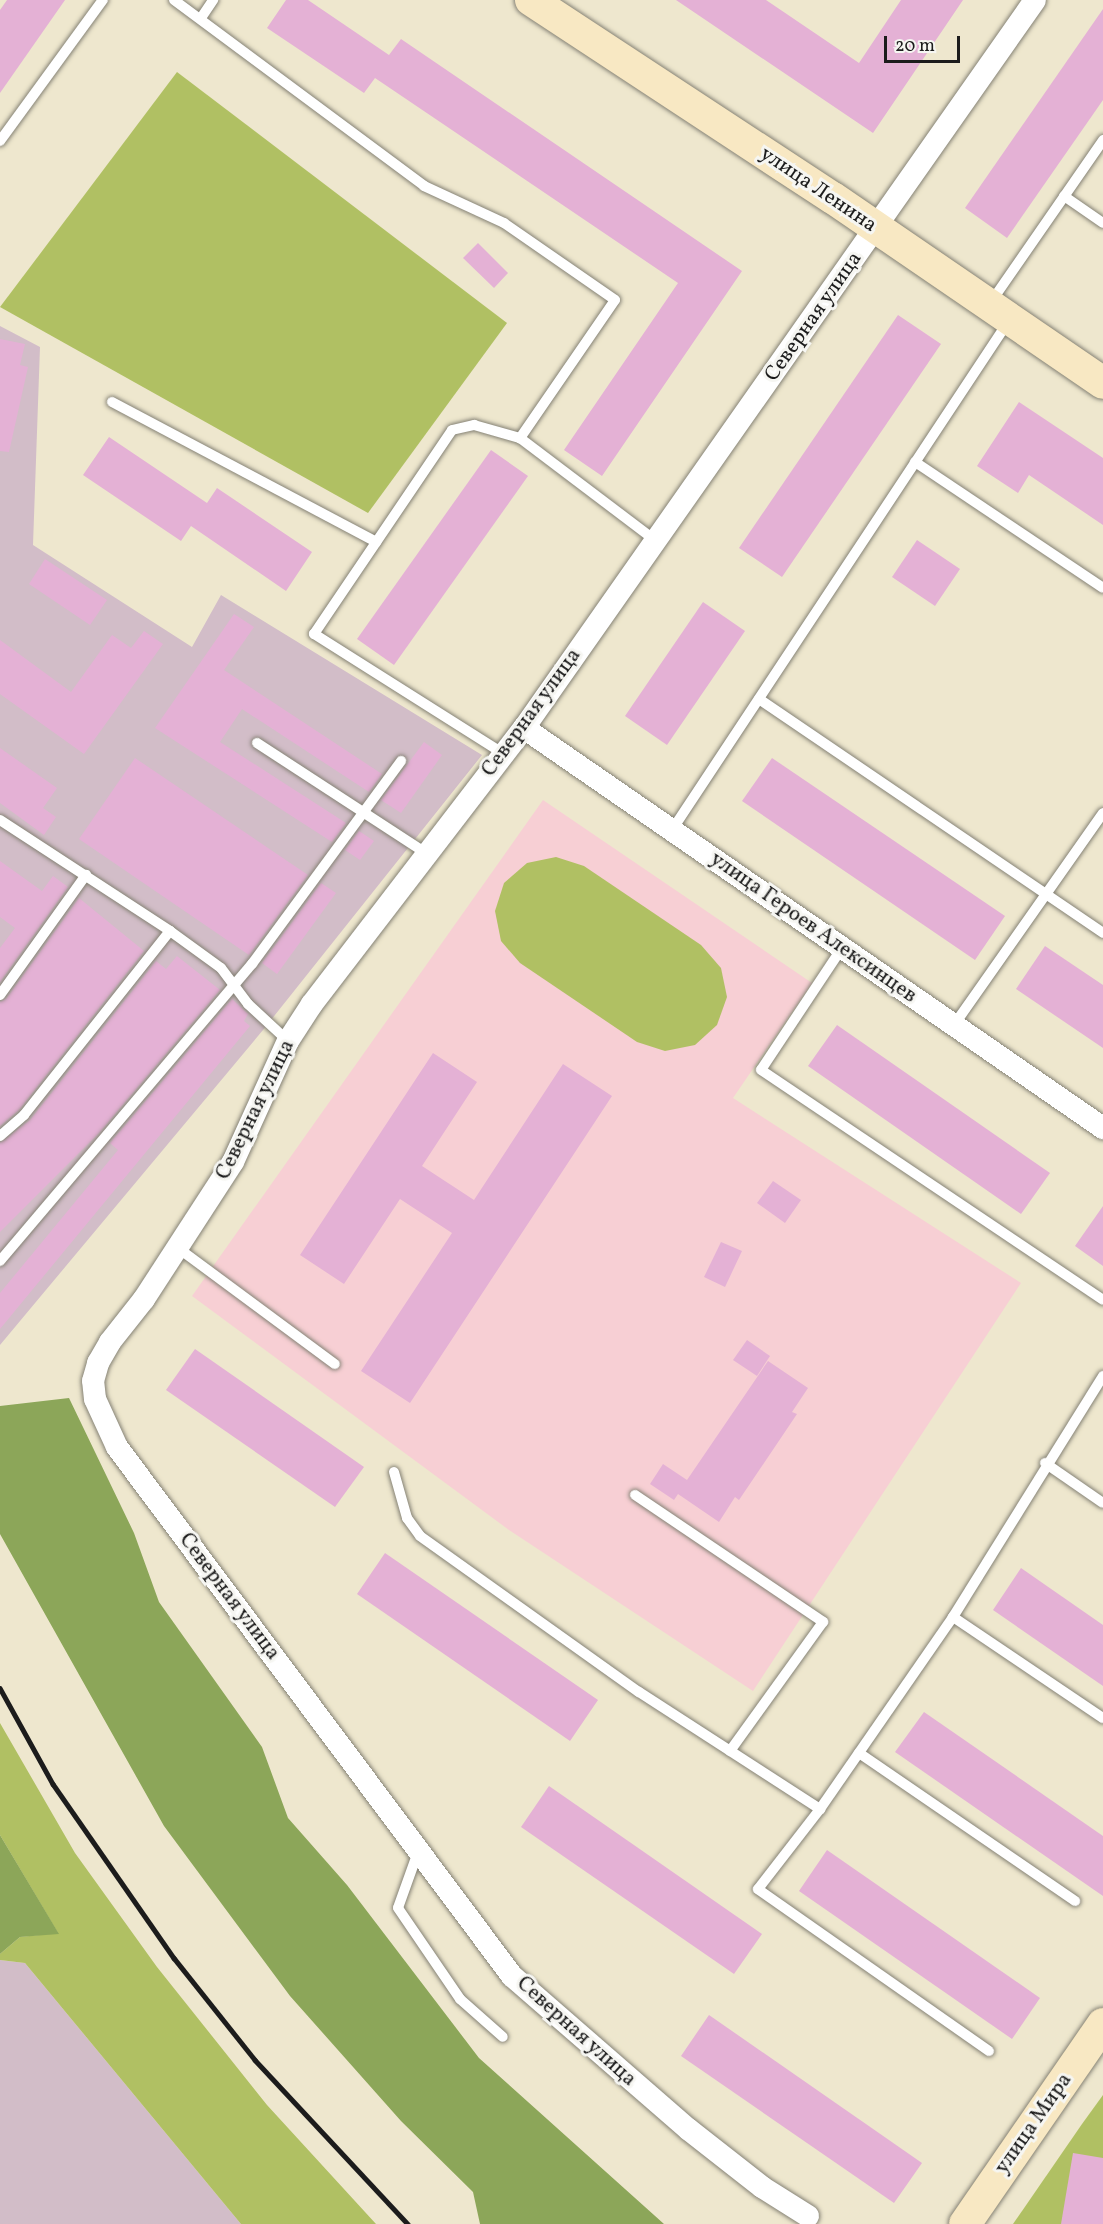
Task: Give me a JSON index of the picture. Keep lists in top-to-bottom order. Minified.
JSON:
{"streets":{"street":["улица Ленина","Северная улица","улица Героев Алексинцев","улица Мира"]},"crossings":[["улица Ленина","Северная улица"],["Северная улица","улица Героев Алексинцев"]],"scale_bar":"20 m"}
